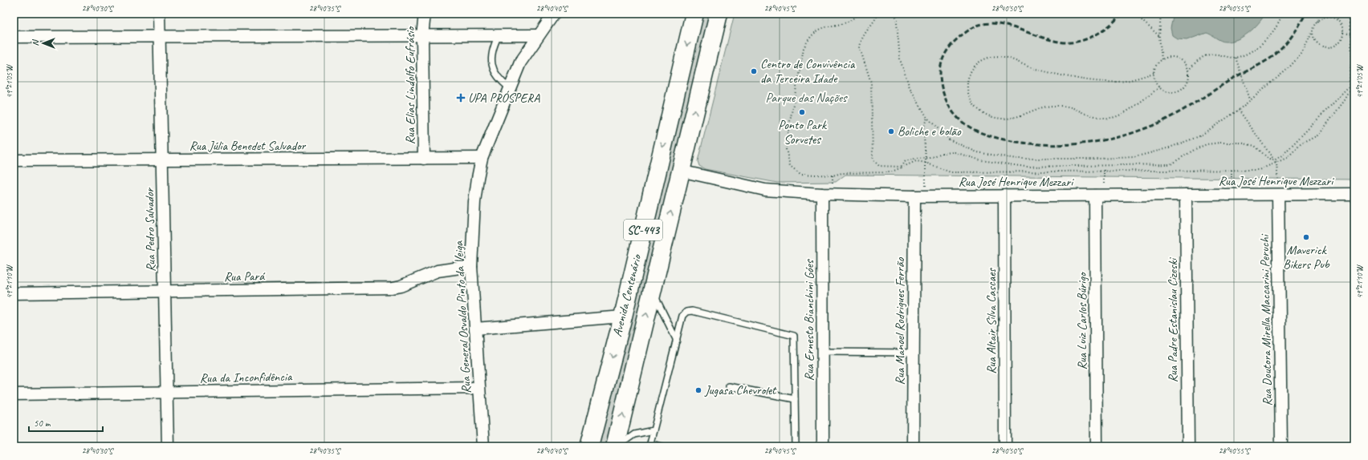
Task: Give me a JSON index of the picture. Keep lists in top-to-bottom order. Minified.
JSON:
{"streets":{"main road":["SC-443","Avenida Centenário"],"street":["Rua Elias Lindolfo Eufrásio","Rua Júlia Benedet Salvador","Rua José Henrique Mezzari","Rua Pedro Salvador","Rua Pará","Rua General Osvaldo Pinto da Veiga","Rua Ernesto Bianchini Góes","Rua Padre Estanislau Cizeski","Rua Doutora Mirella Maccarini Peruchi","Rua Manoel Rodrigues Ferrão","Rua Altair Silva Cascaes","Rua Luiz Carlos Búrigo","Rua da Inconfidência"]},"crossings":[["Rua Elias Lindolfo Eufrásio","Rua Júlia Benedet Salvador"],["Rua Júlia Benedet Salvador","Rua Pedro Salvador"],["Rua Júlia Benedet Salvador","Rua General Osvaldo Pinto da Veiga"],["Rua José Henrique Mezzari","Avenida Centenário"],["Rua José Henrique Mezzari","Rua Ernesto Bianchini Góes"],["Rua José Henrique Mezzari","Rua Padre Estanislau Cizeski"],["Rua José Henrique Mezzari","Rua Doutora Mirella Maccarini Peruchi"],["Rua José Henrique Mezzari","Rua Manoel Rodrigues Ferrão"],["Rua José Henrique Mezzari","Rua Altair Silva Cascaes"],["Rua José Henrique Mezzari","Rua Luiz Carlos Búrigo"],["Rua Pedro Salvador","Rua Pará"],["Rua Pedro Salvador","Rua da Inconfidência"],["Rua Pará","Rua General Osvaldo Pinto da Veiga"],["Rua General Osvaldo Pinto da Veiga","Rua da Inconfidência"]],"parks":["Parque das Nações"],"places":{"other":["Centro de Convivência da Terceira Idade","Ponto Park Sorvetes","Boliche e bolão","Maverick Bikers Pub","Jugasa Chevrolet"],"health":["UPA PRÓSPERA"]},"scale_bar":"50 m","north":"left","coordinates":["28°40'30\"S","28°40'35\"S","28°40'40\"S","28°40'45\"S","28°40'50\"S","28°40'55\"S","49°21'05\"W","49°21'10\"W"]}
